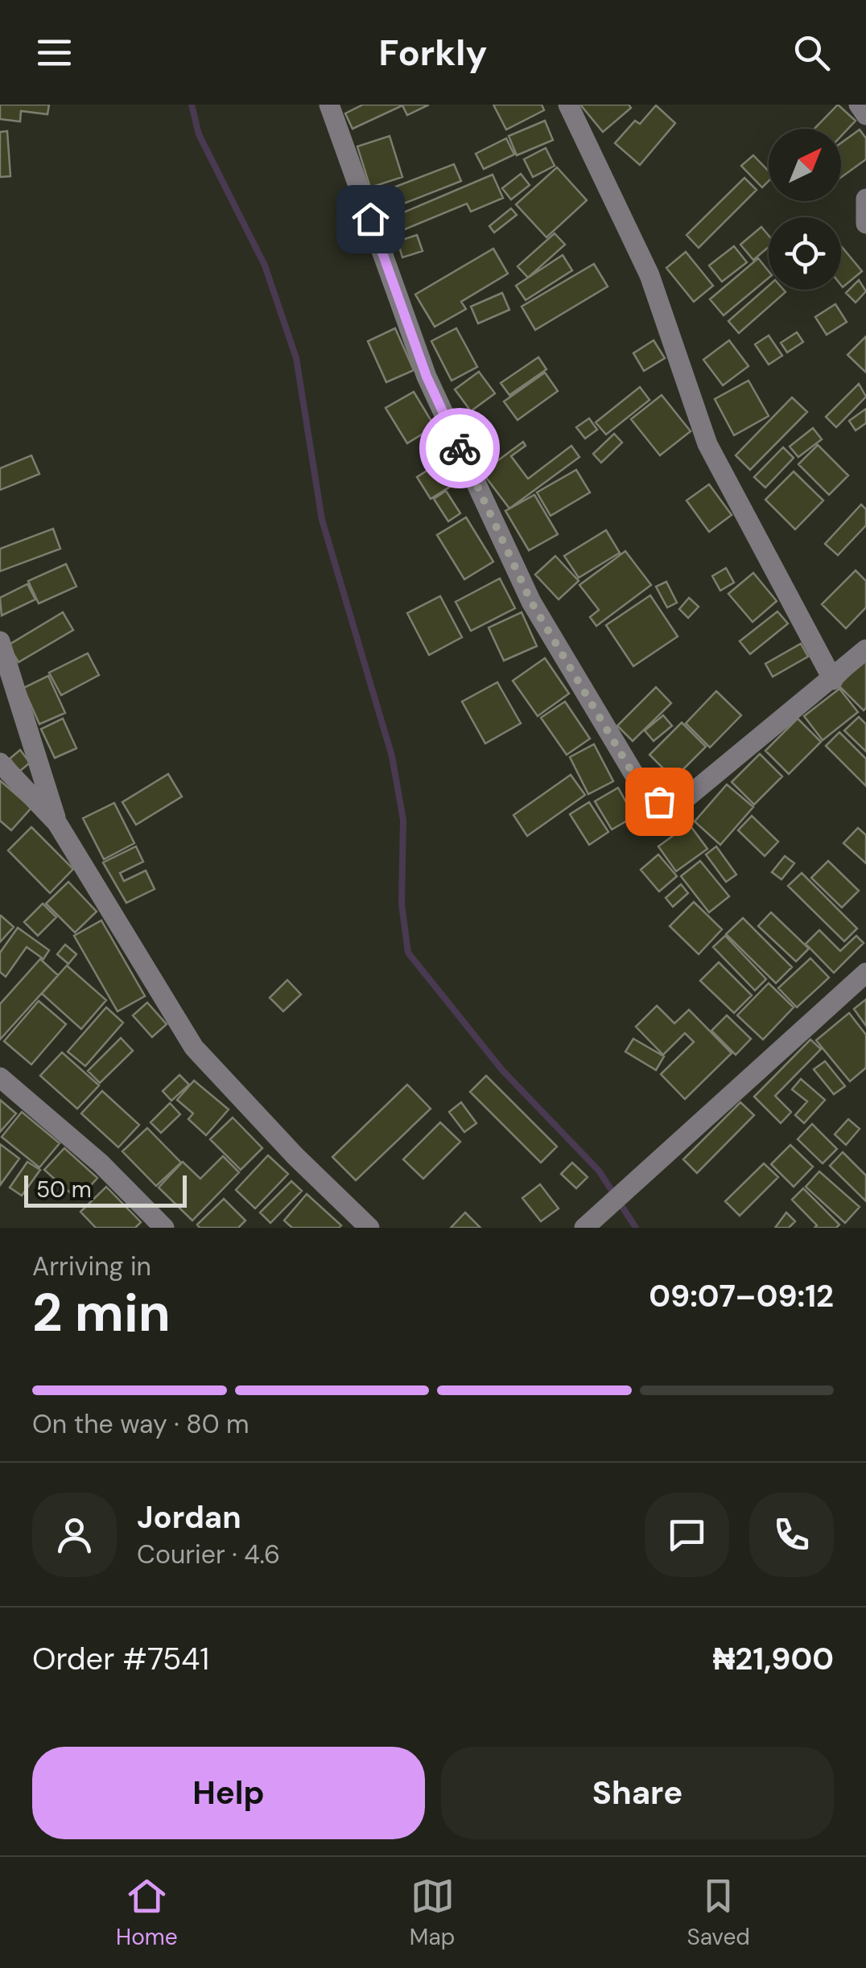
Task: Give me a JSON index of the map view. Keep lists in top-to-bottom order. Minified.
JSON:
{"scale_bar":"50 m","north":"top right","page":{"header":"Forkly","scale":"50 m","heading":["2 min","Arriving in","09:07–09:12"],"panel":["Jordan","Courier · 4.6","Order #7541","₦21,900"],"bar":"On the way · 80 m","buttons":["Help","Share"],"tabs":["Home","Map","Saved"]}}
